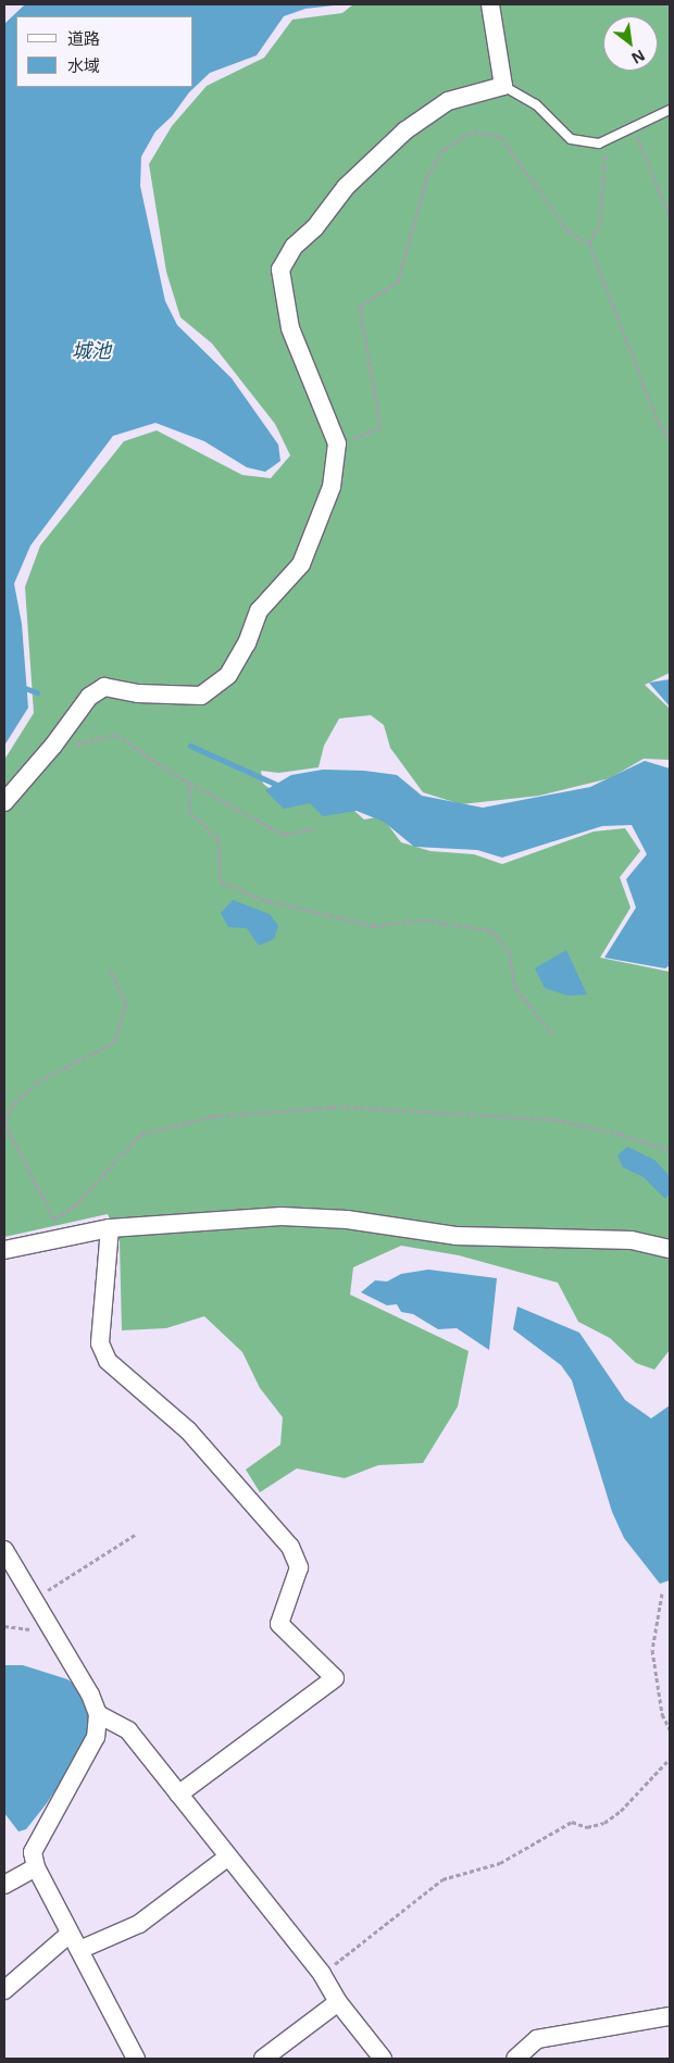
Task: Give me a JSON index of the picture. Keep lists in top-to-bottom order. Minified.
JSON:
{"water":["城池"],"legend":["道路","水域"],"north":"bottom right"}
